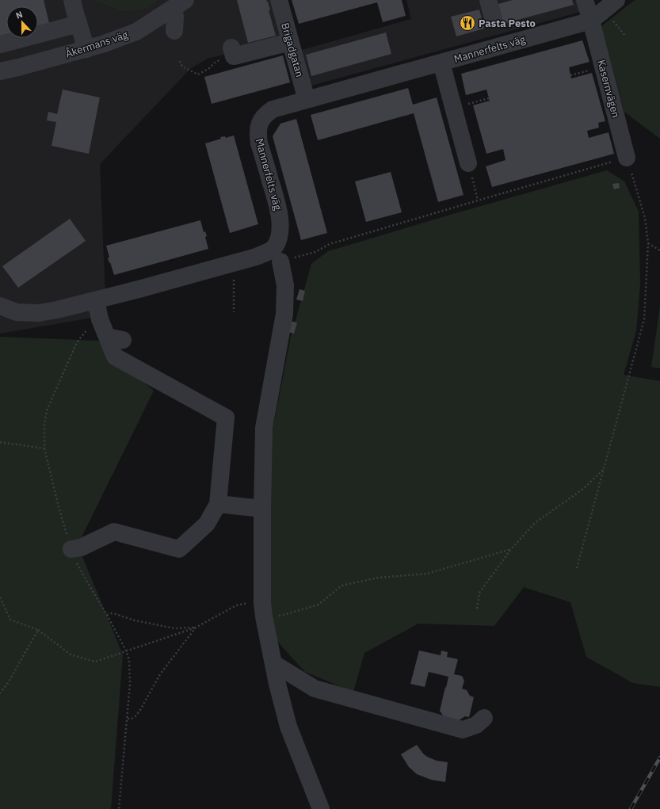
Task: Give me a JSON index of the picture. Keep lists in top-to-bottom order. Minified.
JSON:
{"streets":{"street":["Åkermans väg","Mannerfelts väg","Brigadgatan","Kasernvägen"]},"crossings":[["Mannerfelts väg","Brigadgatan"],["Mannerfelts väg","Kasernvägen"]],"places":{"restaurant":["Pasta Pesto"]},"north":"top"}
